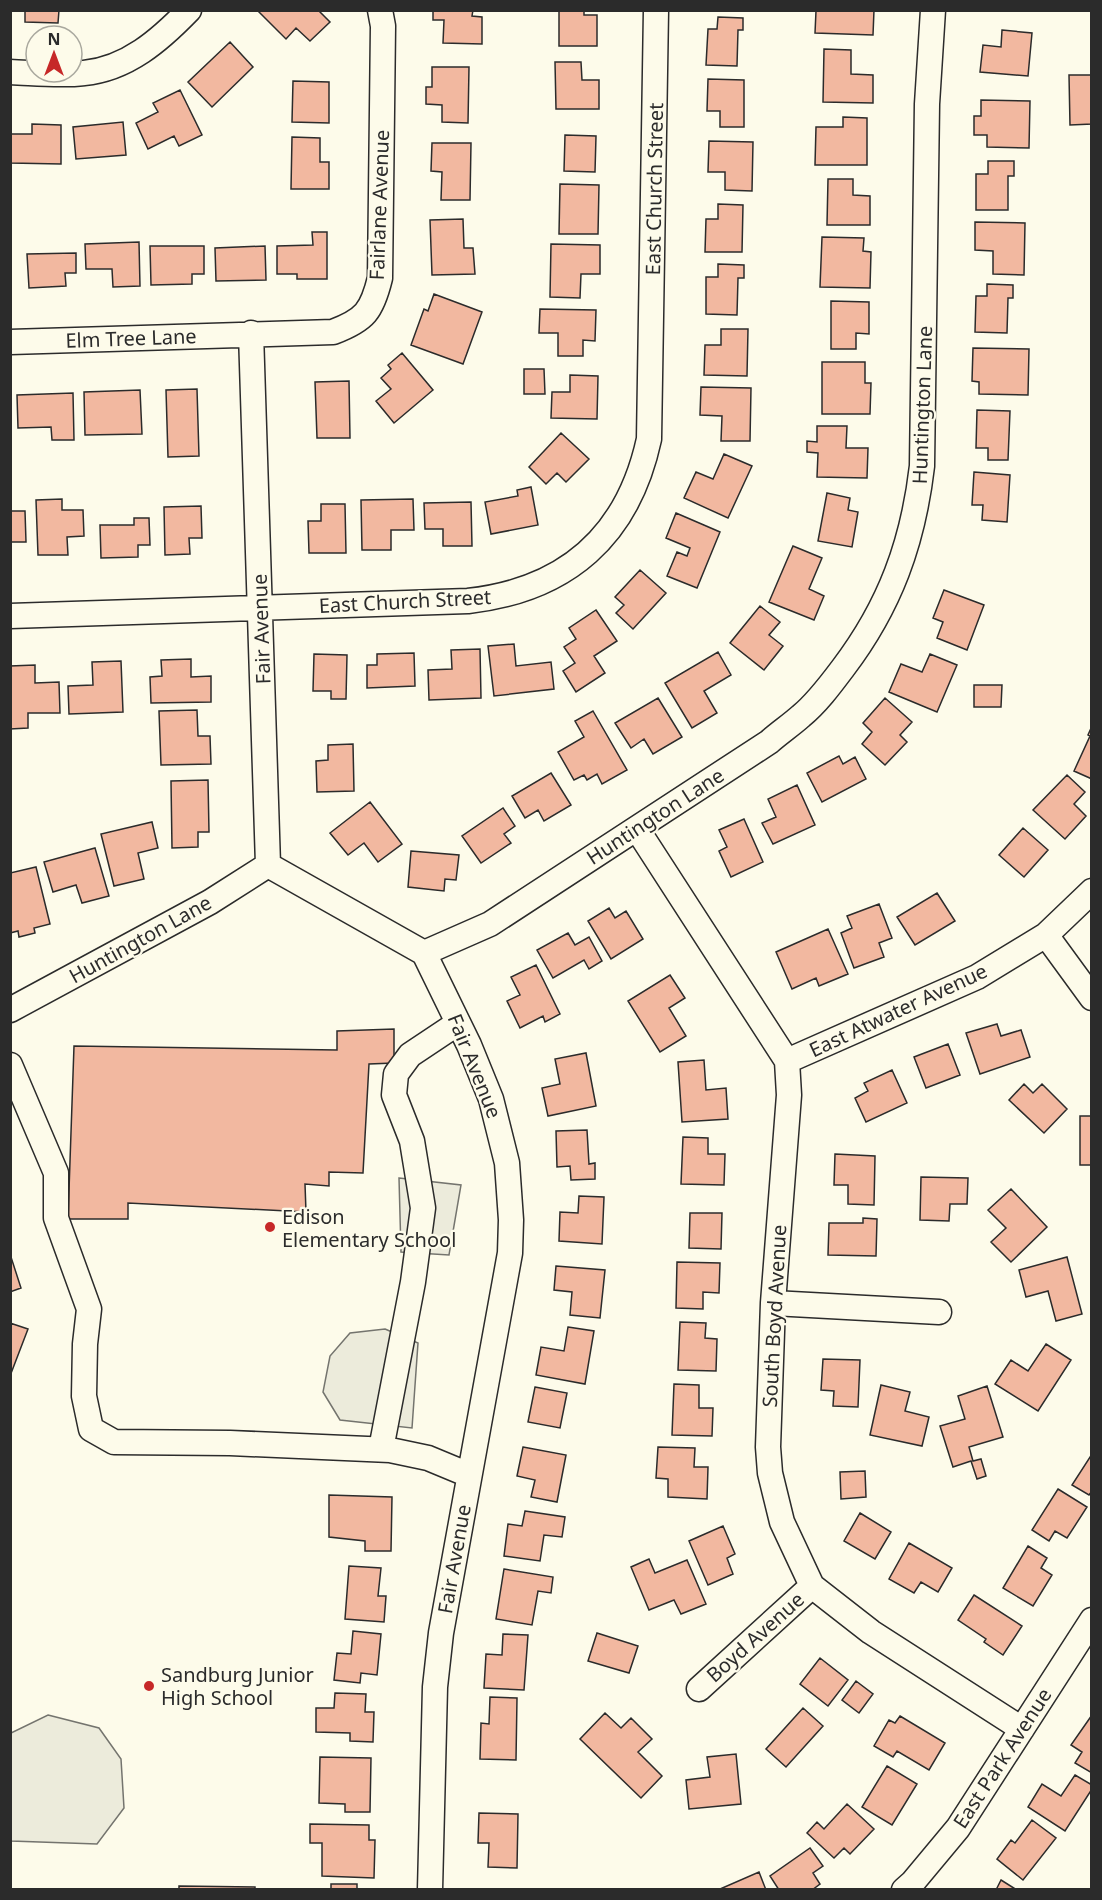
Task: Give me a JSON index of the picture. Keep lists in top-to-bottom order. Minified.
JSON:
{"streets":{"street":["East Church Street","Fairlane Avenue","Elm Tree Lane","Huntington Lane","Fair Avenue","East Atwater Avenue","South Boyd Avenue","Boyd Avenue","East Park Avenue"]},"crossings":[["East Church Street","Fair Avenue"],["Fairlane Avenue","Elm Tree Lane"],["Fairlane Avenue","Fair Avenue"],["Elm Tree Lane","Fair Avenue"],["Huntington Lane","Fair Avenue"],["Huntington Lane","South Boyd Avenue"],["East Atwater Avenue","South Boyd Avenue"],["South Boyd Avenue","Boyd Avenue"],["South Boyd Avenue","East Park Avenue"]],"places":["Edison Elementary School","Sandburg Junior High School"],"north":"top"}
